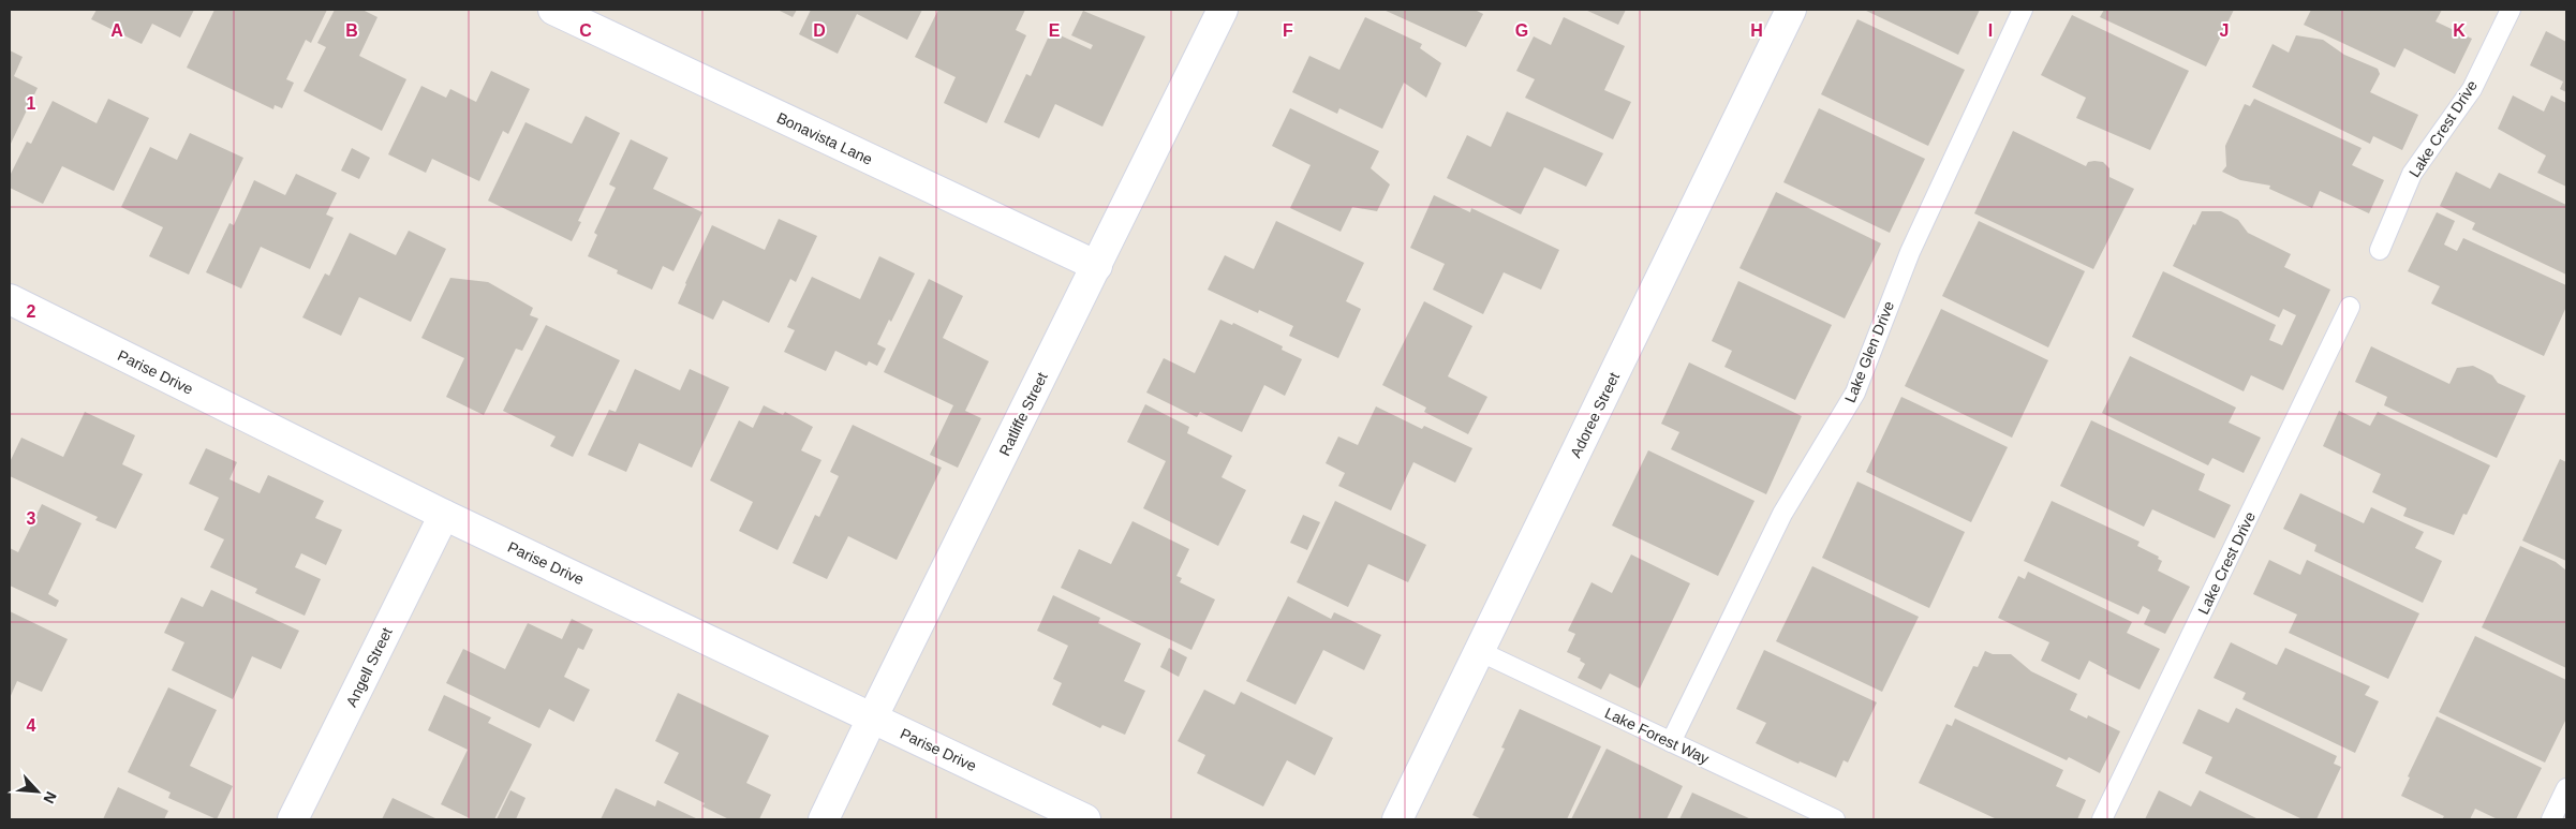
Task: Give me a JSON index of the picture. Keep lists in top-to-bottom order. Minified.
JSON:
{"streets":{"street":["Bonavista Lane","Parise Drive","Ratliffe Street","Adoree Street","Angell Street"],"lane":["Lake Crest Drive","Lake Glen Drive","Lake Forest Way"]},"crossings":[["Bonavista Lane","Ratliffe Street"],["Lake Glen Drive","Lake Forest Way"],["Parise Drive","Ratliffe Street"],["Parise Drive","Angell Street"],["Adoree Street","Lake Forest Way"]],"north":"bottom right","grid":{"columns":["A","B","C","D","E","F","G","H","I","J","K"],"rows":["1","2","3","4"]}}
